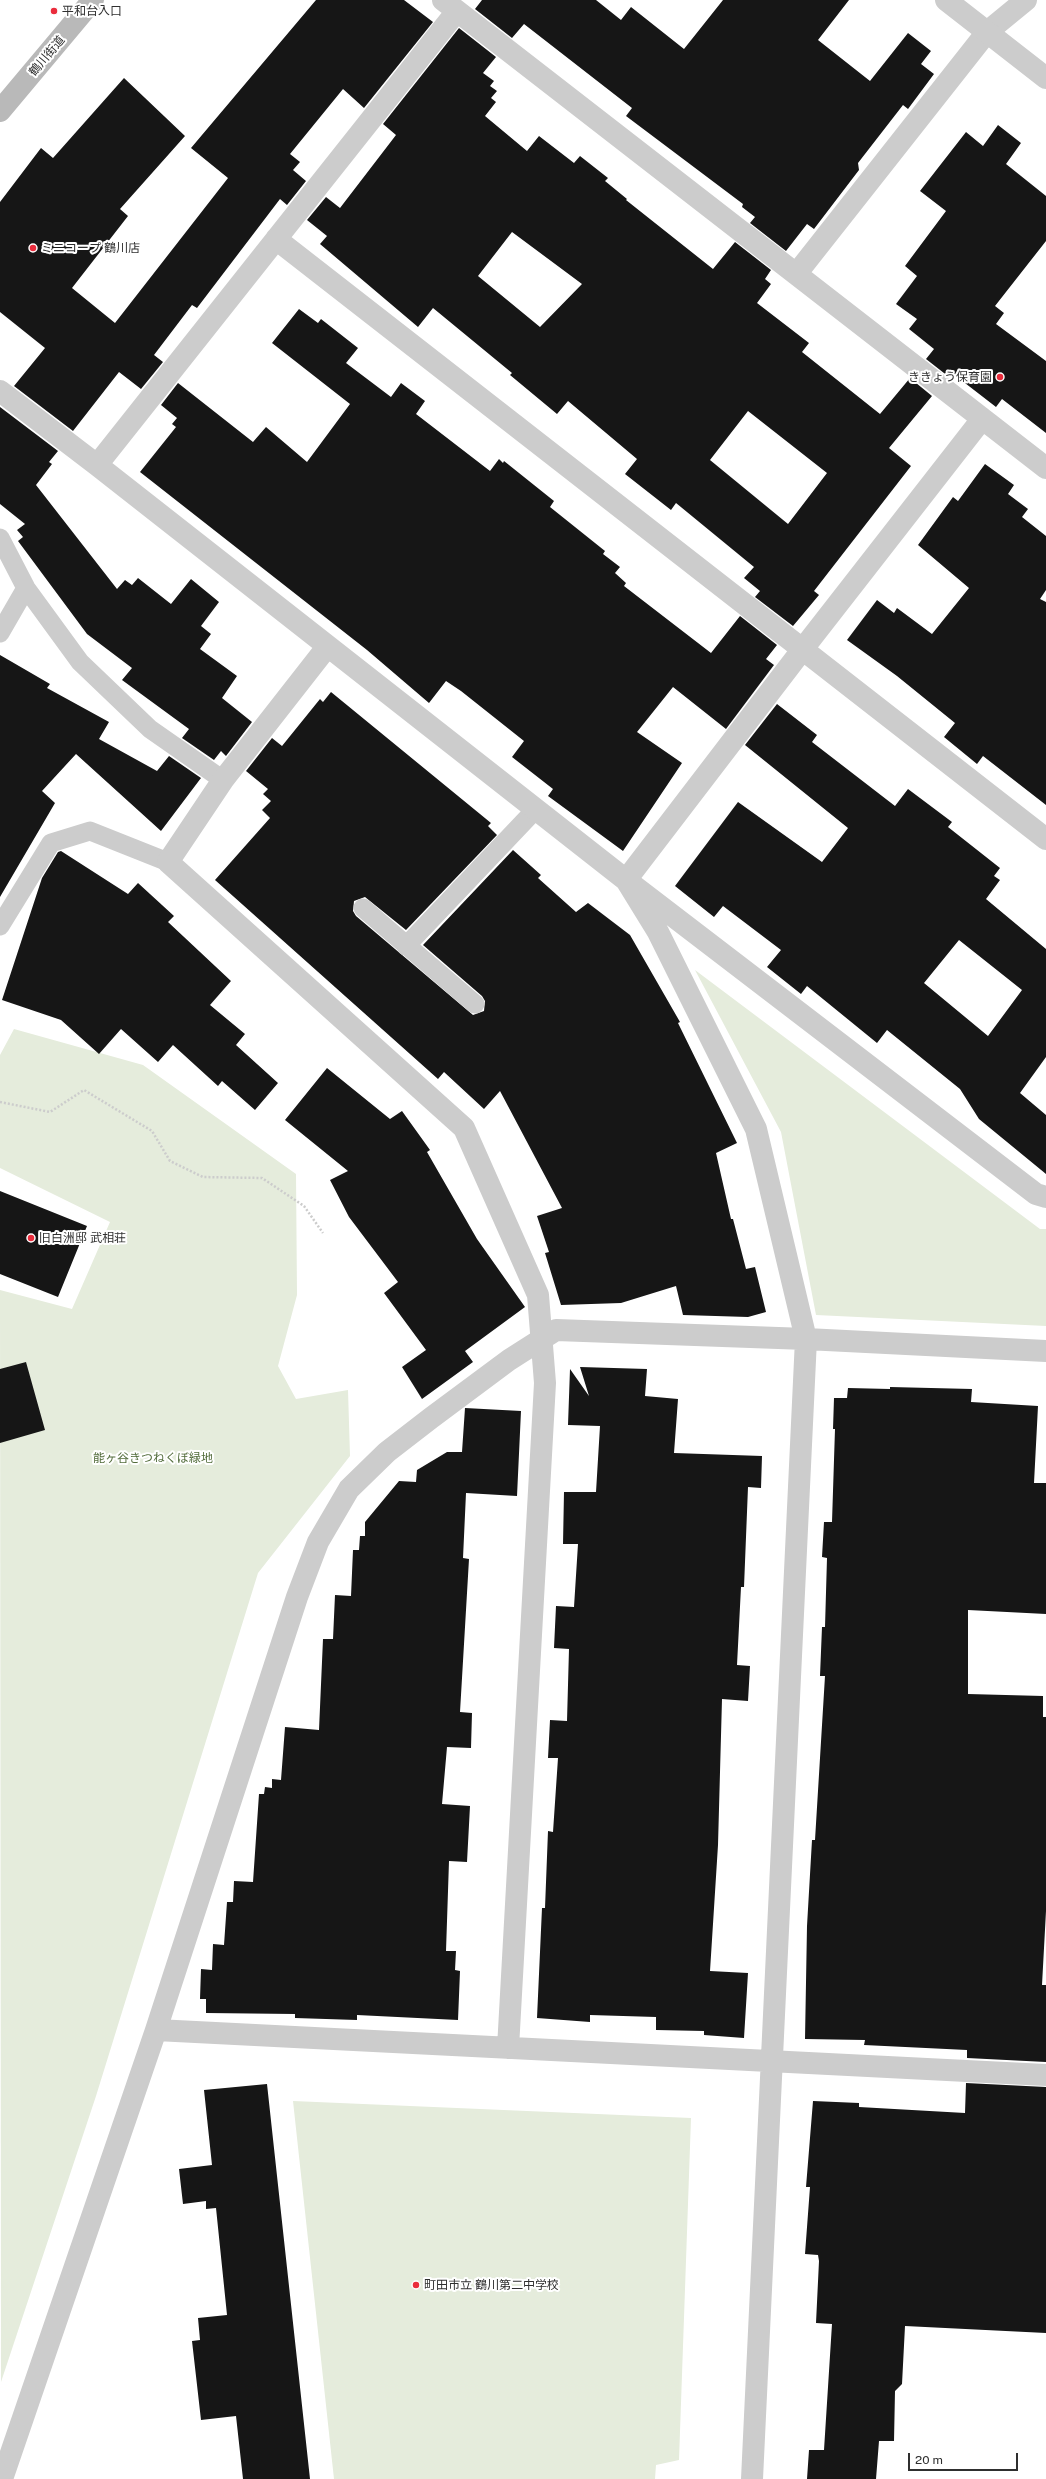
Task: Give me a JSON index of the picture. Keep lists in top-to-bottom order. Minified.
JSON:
{"streets":{"main road":["鶴川街道"]},"parks":["能ヶ谷きつねくぼ緑地"],"places":["平和台入口","ミニコープ 鶴川店","ききょう保育園","旧白洲邸 武相荘","町田市立 鶴川第二中学校"],"scale_bar":"20 m"}
